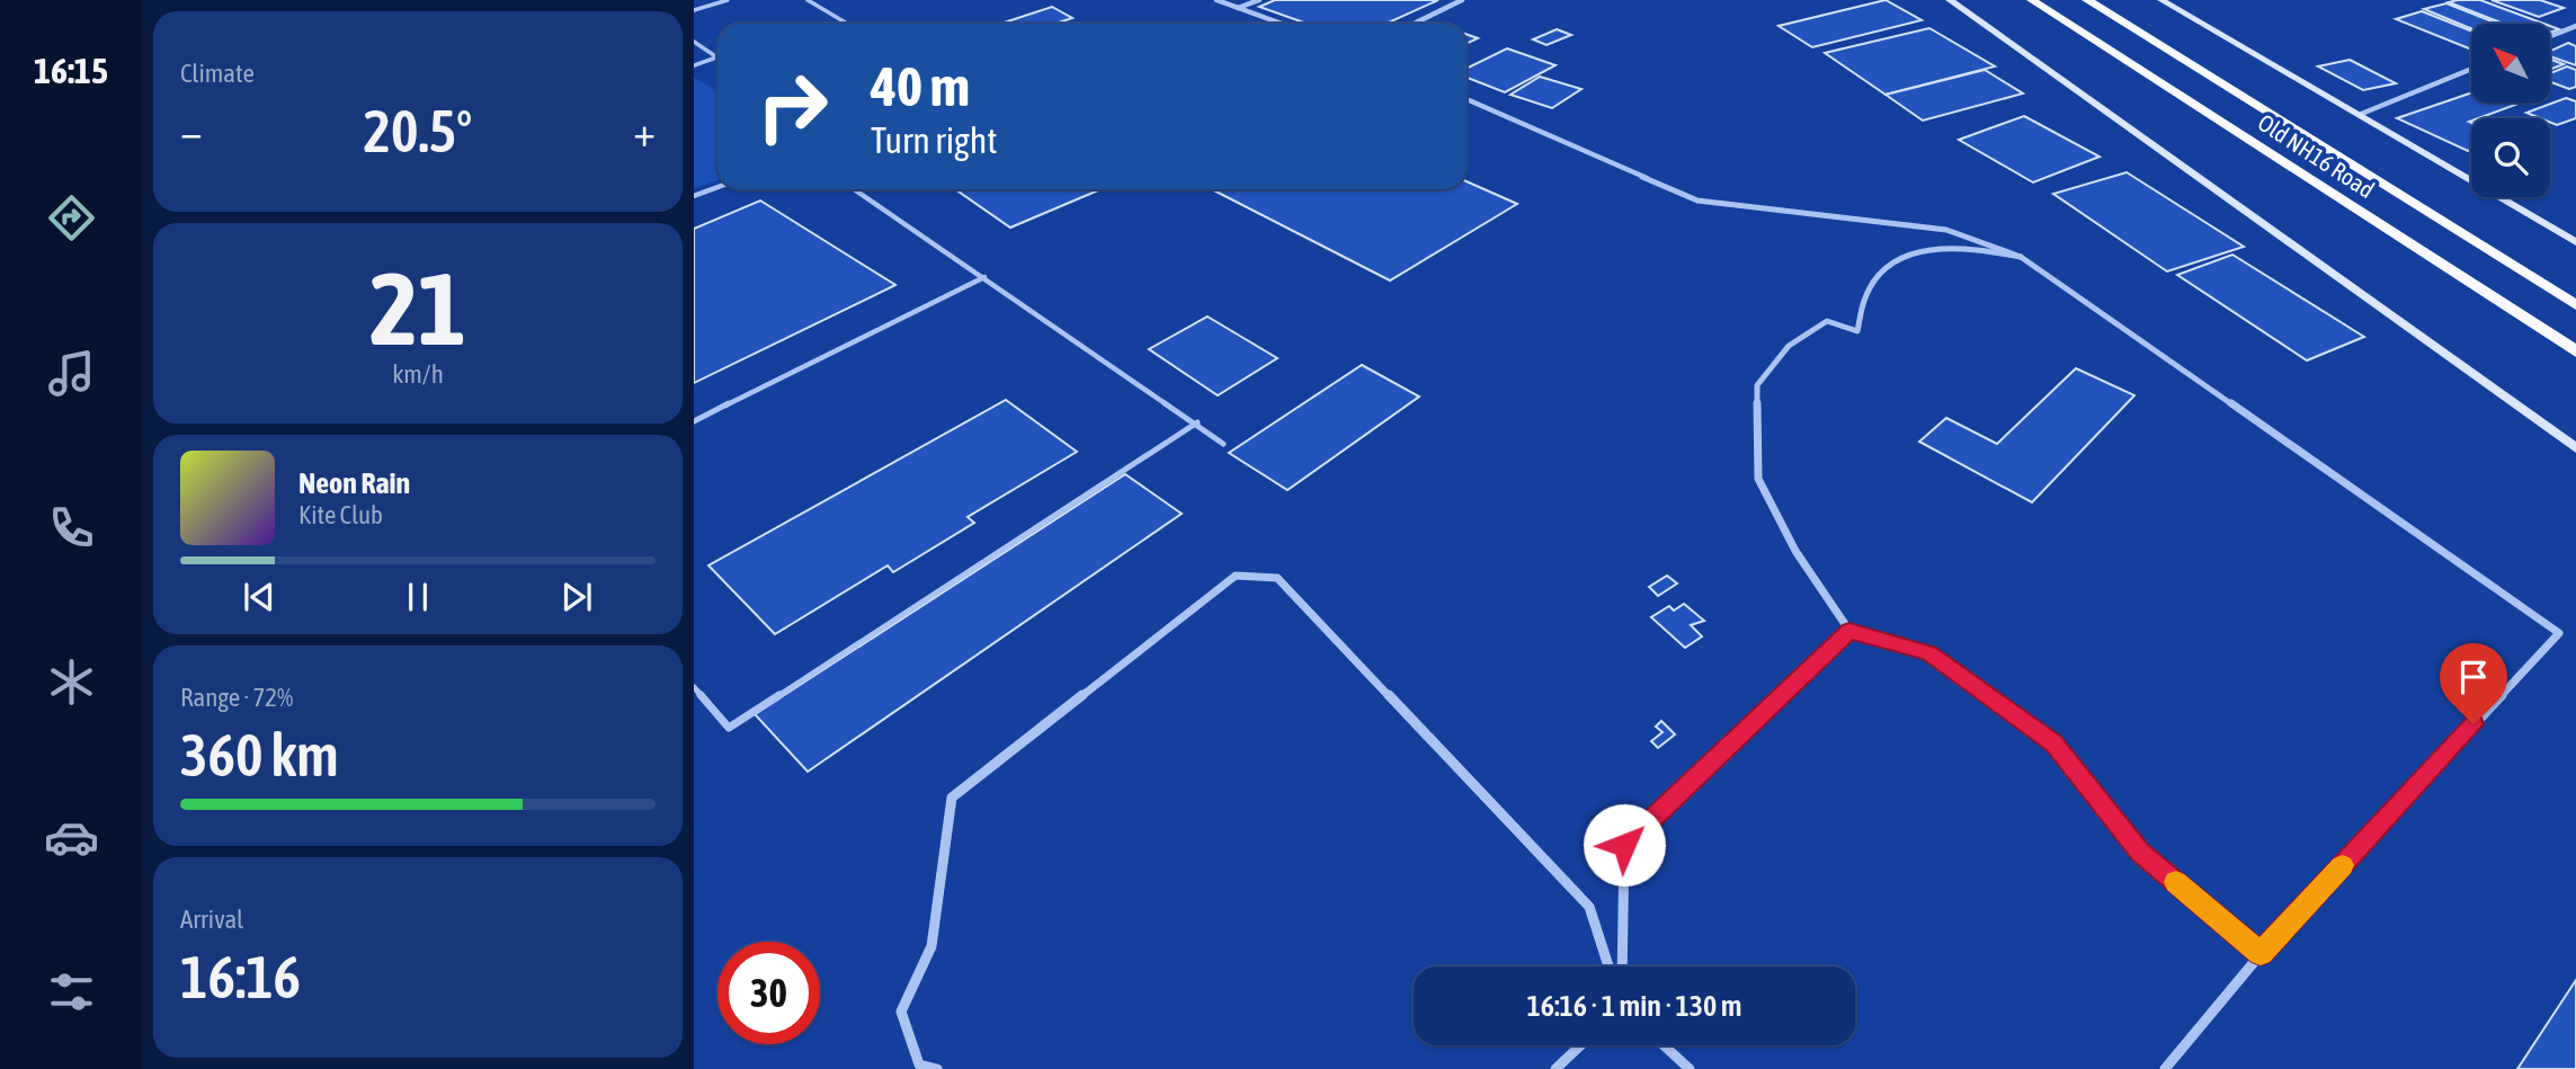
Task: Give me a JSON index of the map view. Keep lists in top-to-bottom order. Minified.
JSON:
{"streets":{"main road":["Old NH16 Road"]},"north":"top left","page":{"tabs":"16:15","tile":["Climate",["21","km/h"],["Range · 72%","360 km"],["Arrival","16:16"]],"turn":["40 m","Turn right"],"heat":["−","20.5°","+"],"song":["Neon Rain","Kite Club"],"limit":"30","trip":"16:16 · 1 min · 130 m"}}
